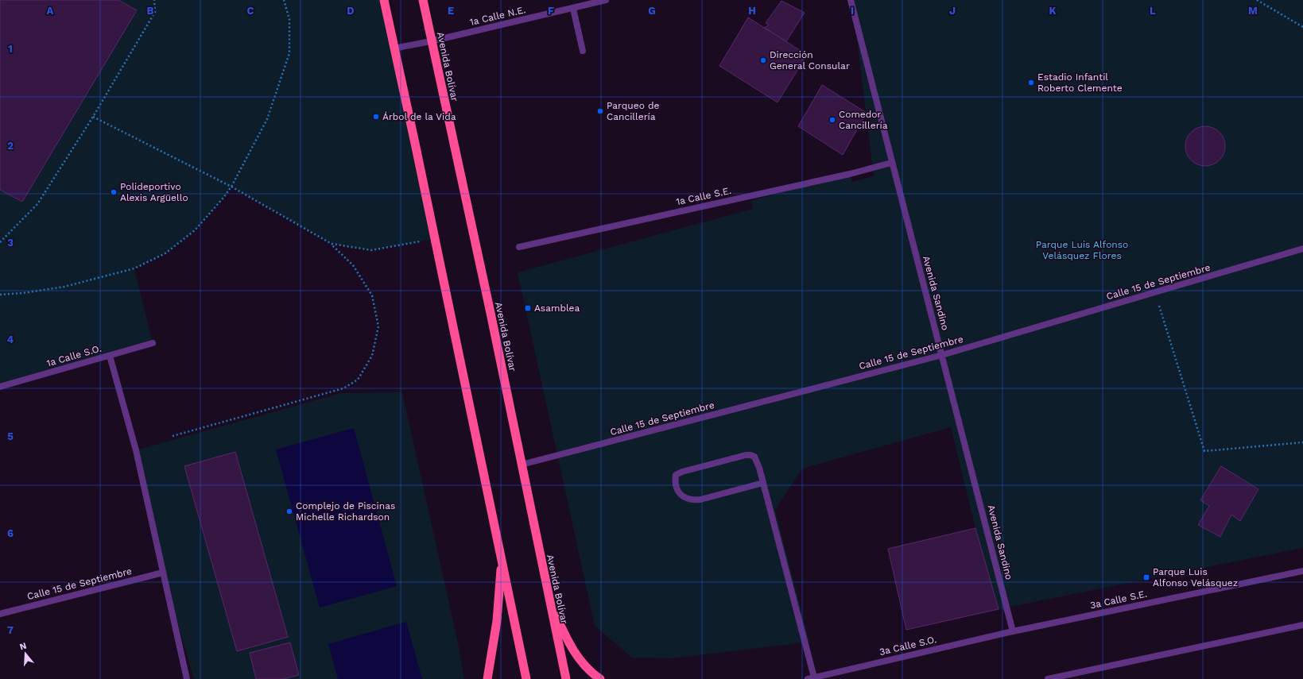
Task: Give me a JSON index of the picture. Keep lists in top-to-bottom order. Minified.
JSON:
{"streets":{"highway":["Avenida Bolívar"],"street":["1a Calle N.E.","1a Calle S.E.","Calle 15 de Septiembre","Avenida Sandino","1a Calle S.O.","3a Calle S.E.","3a Calle S.O."]},"crossings":[["1a Calle N.E.","Avenida Bolívar"],["Avenida Bolívar","Calle 15 de Septiembre"],["1a Calle S.E.","Avenida Sandino"],["Calle 15 de Septiembre","Avenida Sandino"],["Avenida Sandino","3a Calle S.E."],["Avenida Sandino","3a Calle S.O."],["3a Calle S.E.","3a Calle S.O."]],"parks":["Parque Luis Alfonso Velásquez Flores"],"places":{"other":["Dirección General Consular","Estadio Infantil Roberto Clemente","Parqueo de Cancillería","Árbol de la Vida","Comedor Cancillería","Polideportivo Alexis Argüello","Complejo de Piscinas Michelle Richardson"],"transit":["Asamblea","Parque Luis Alfonso Velásquez"]},"north":"top","grid":{"columns":["A","B","C","D","E","F","G","H","I","J","K","L","M"],"rows":["1","2","3","4","5","6","7"]}}
